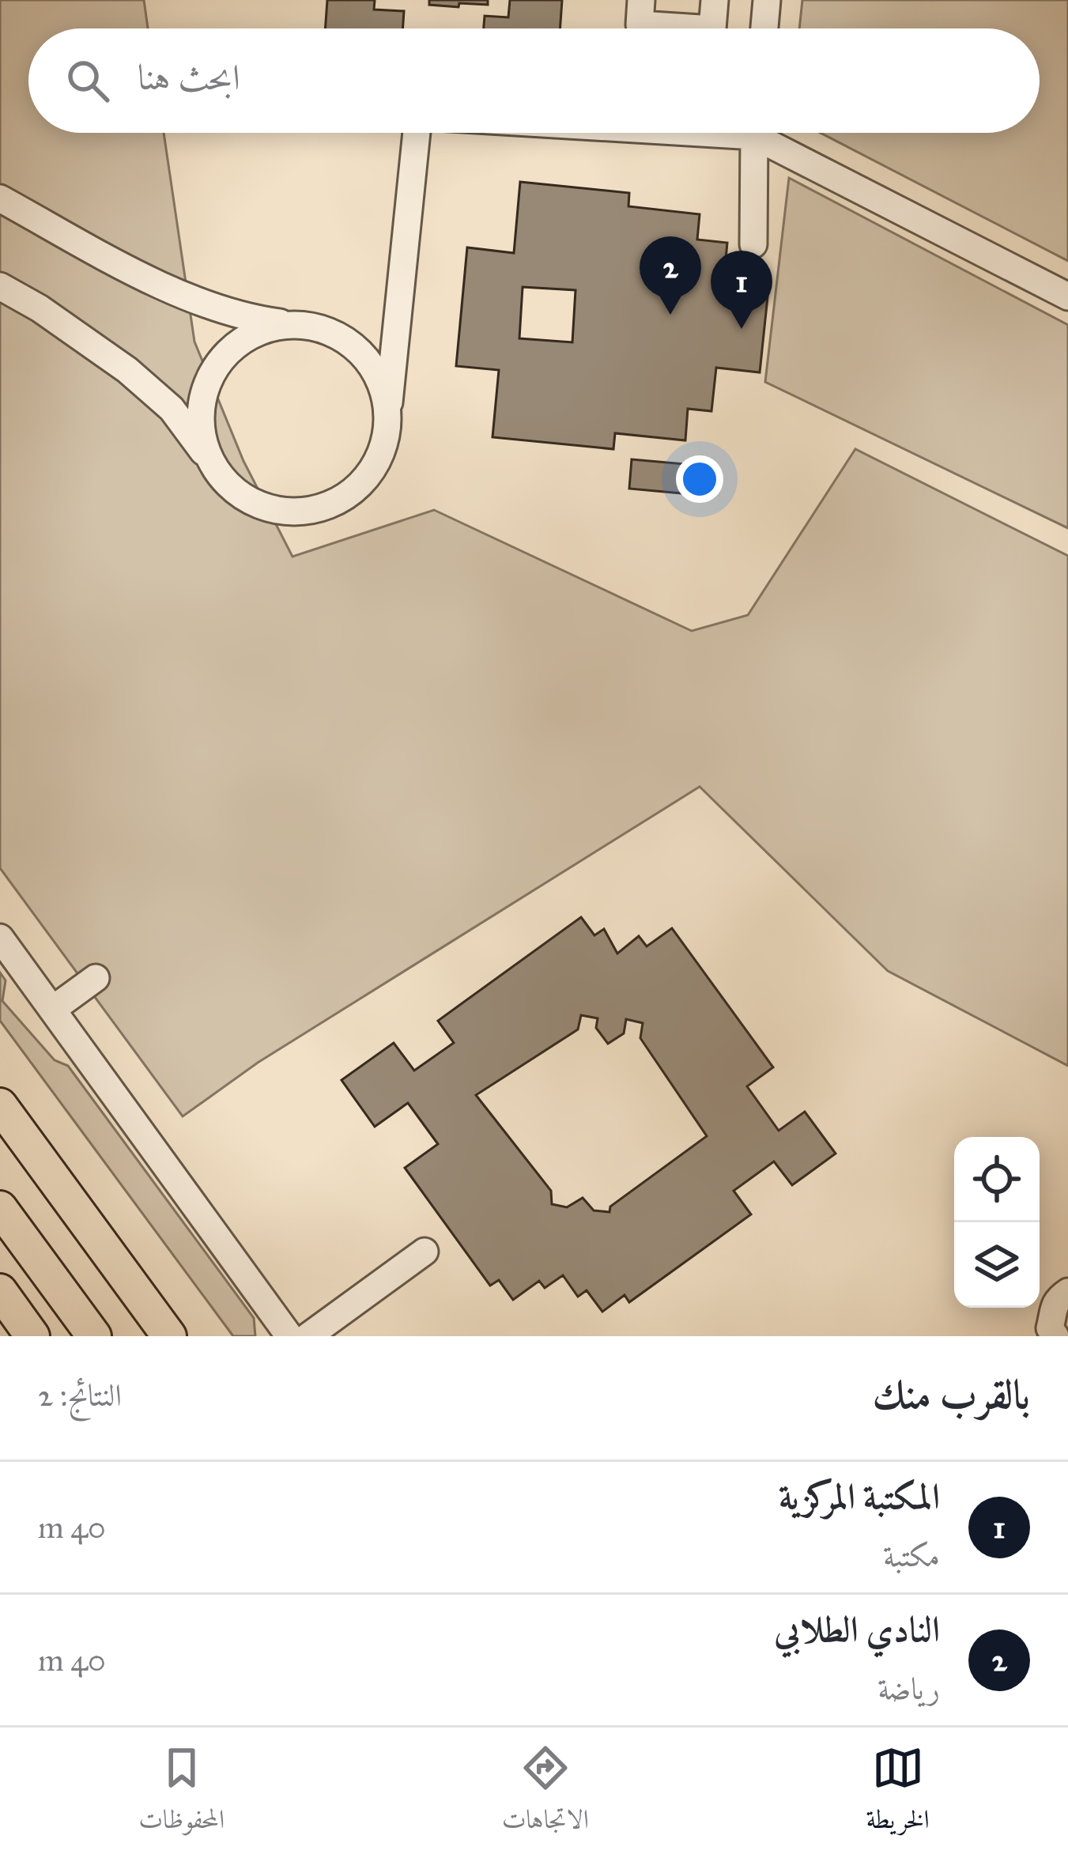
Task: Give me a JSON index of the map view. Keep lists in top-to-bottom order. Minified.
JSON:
{"page":{"search":"ابحث هنا","pins":["2","1"],"heading":["بالقرب منك","النتائج: 2"],"list":[{"mark":"1","name":"المكتبة المركزية","note":"مكتبة","value":"40 m"},{"mark":"2","name":"النادي الطلابي","note":"رياضة","value":"40 m"}],"nav":["الخريطة","الاتجاهات","المحفوظات"]}}
